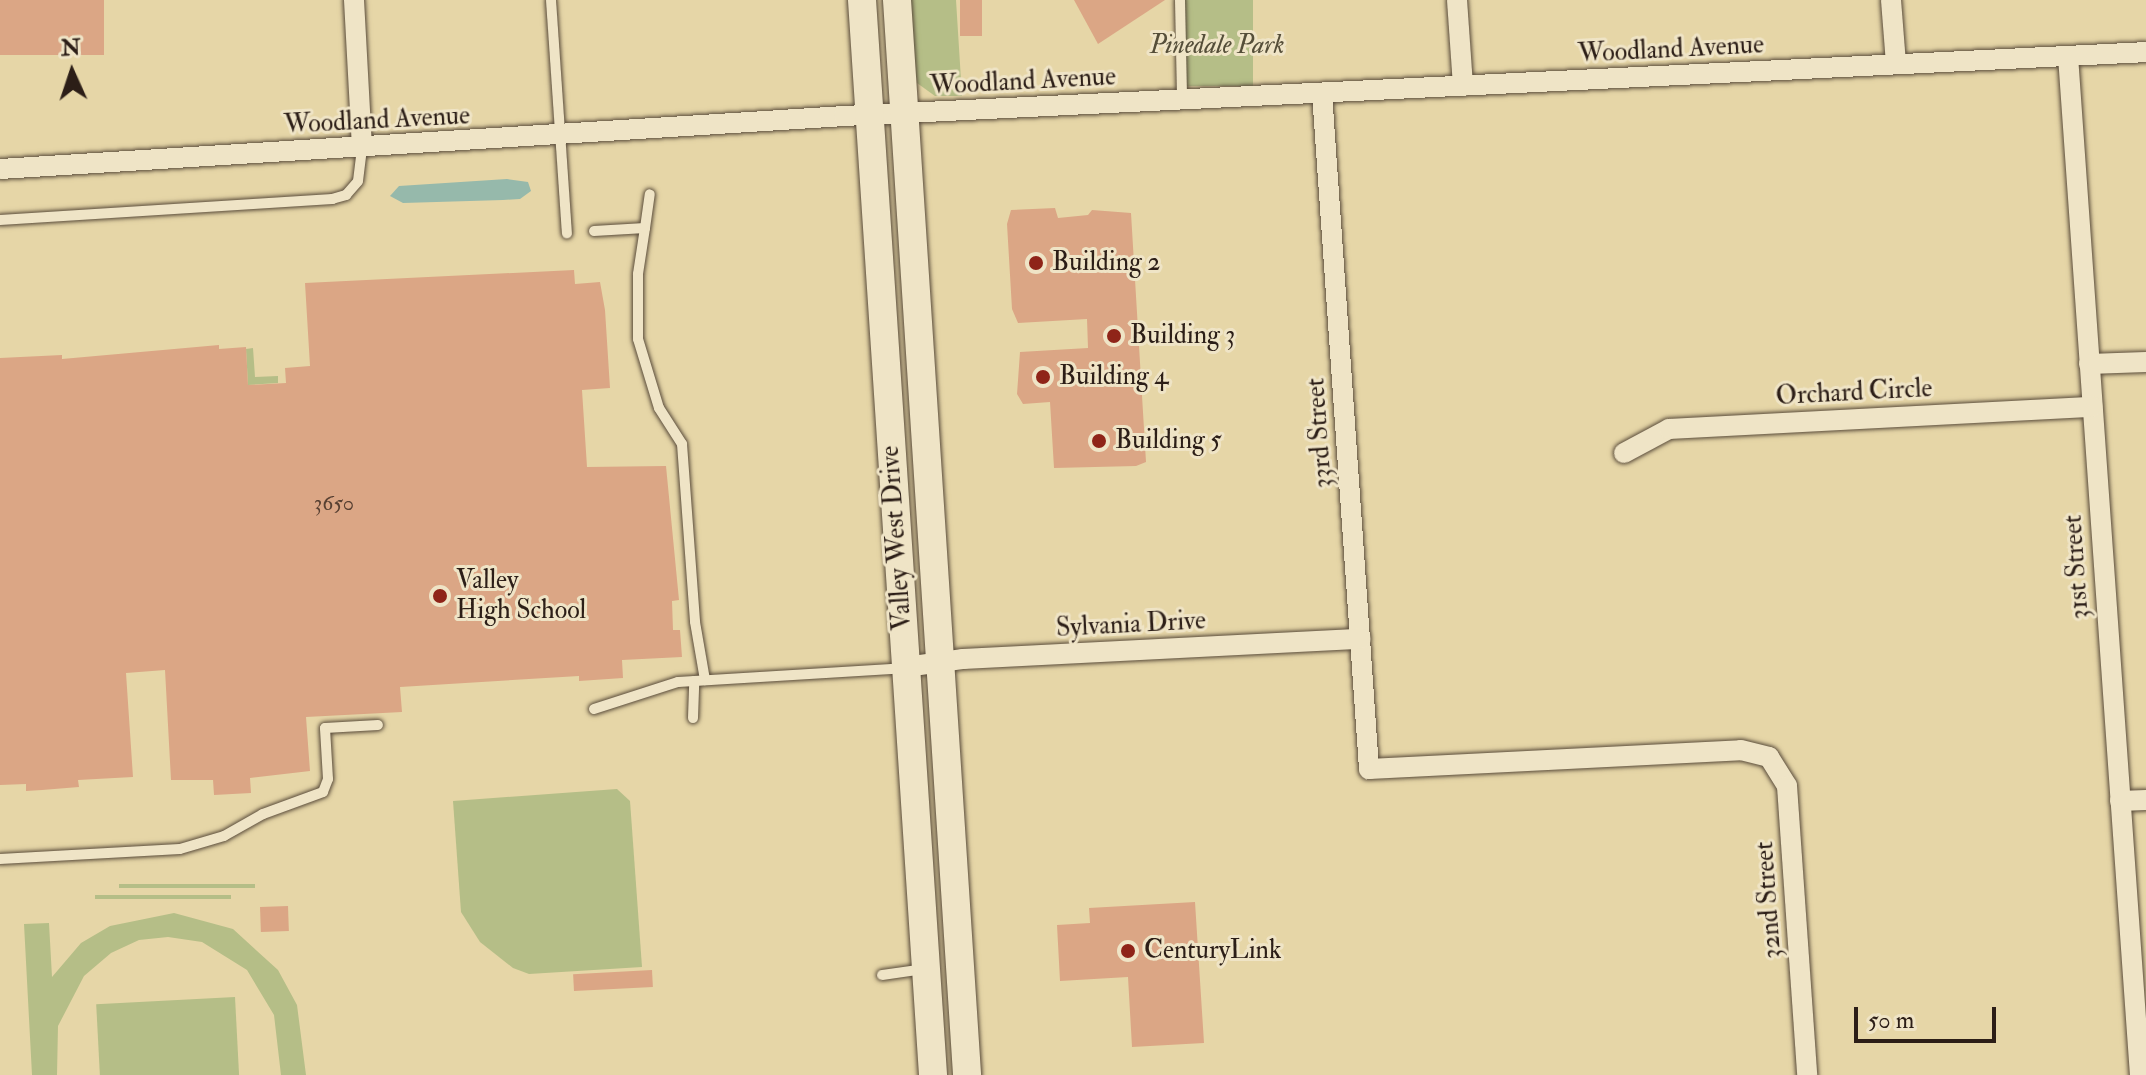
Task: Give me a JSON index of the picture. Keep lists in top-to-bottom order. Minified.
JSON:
{"streets":{"main road":["Valley West Drive"],"street":["Woodland Avenue","Orchard Circle","33rd Street","31st Street","Sylvania Drive","32nd Street"]},"crossings":[["Woodland Avenue","33rd Street"],["Woodland Avenue","Valley West Drive"],["Woodland Avenue","31st Street"],["Orchard Circle","31st Street"],["33rd Street","Sylvania Drive"],["33rd Street","32nd Street"],["Valley West Drive","Sylvania Drive"]],"parks":["Pinedale Park"],"places":["Building 2","Building 3","Building 4","Building 5","Valley High School","CenturyLink"],"house_numbers":["3650"],"scale_bar":"50 m","north":"top"}
